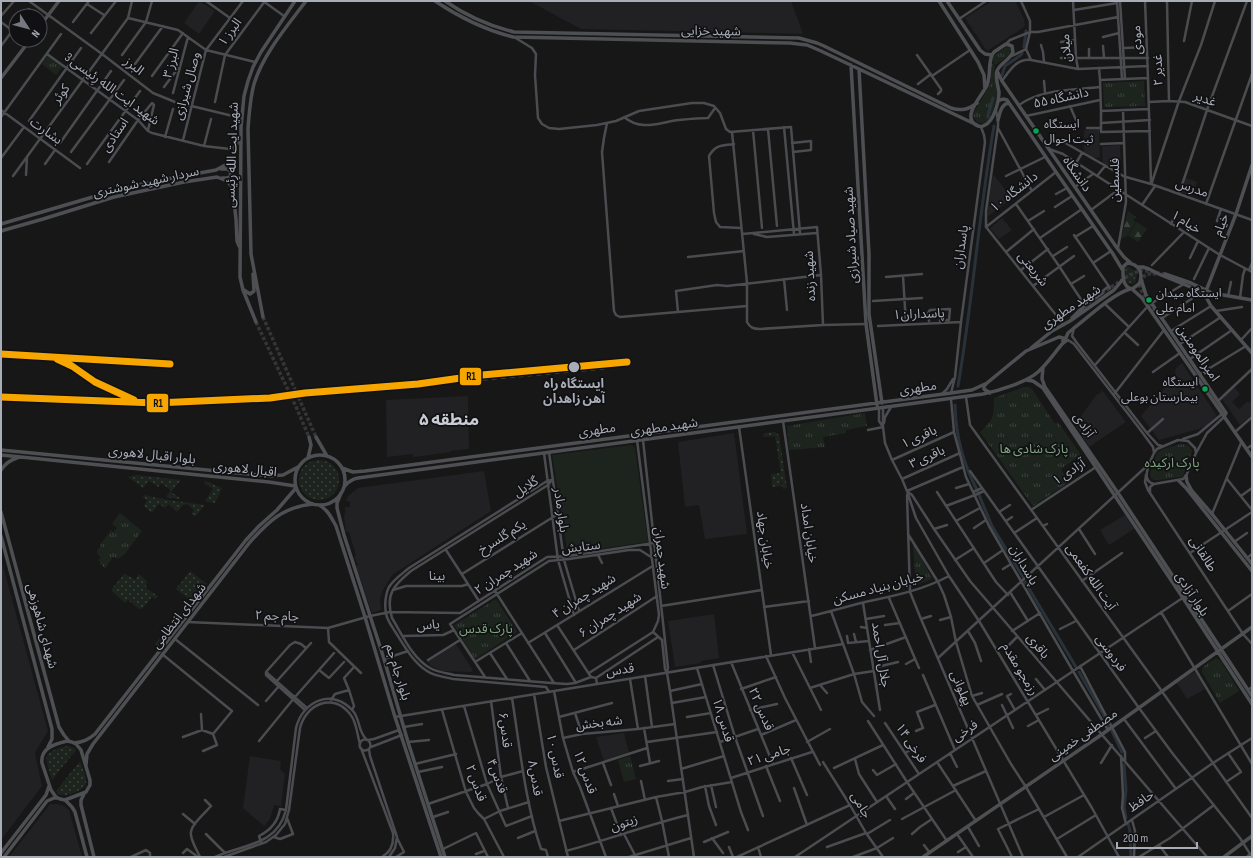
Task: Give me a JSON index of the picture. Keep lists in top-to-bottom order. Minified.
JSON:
{"streets":{"main road":["شهید خزایی","شهید ایت الله رِئیسی","دانشگاه","سردار شهید شوشتری","خیام","شهید صیاد شیرازی","شهید مطهری","امیرالمومنین","مطهری","آزادی","بلوار اقبال لاهوری","اقبال لاهوری","بلوار آزادی","شهدای انتظامی","شهدای شاهوزهی","بلوار جام جم","مصطفی خمینی"],"street":["البرز ۱","مودی","میلان","البرز ۳","البرز","غدیر ۲","وصال شیرازی","شهید ایت الله رِئیسی 3","کوثر","دانشگاه ۵۵","غدیر","بشارت","استادی","فلسطین","مدرس","دانشگاه ۱۰","خیام ۱","پاسداران","شریعتی","شهید زنده","پاسداران۱","باقری ۱","باقری ۳","آزادی ۱","گلایل","بلوار مادر","خیابان امداد","یکم گلسرخ","خیابان جهاد","ستایش","طالقانی","شهید چمران","شهید چمران ۲","بینا","آیت الله کفعمی","خیابان بنیاد مسکن","شهید چمران ۴","شهید چمران ۶","جام جم ۲","یاس","باقری","فردوسی","جلال آل احمد","رزمجو مقدم","قدس","پهلوانی","قدس ۲۲","قدس ۱۸","شه بخش","قدس۶","فرخی","فرخی ۱۴","جامی ۲۱","قدس ۱۰","قدس ۱۲","قدس۴","قدس۸","قدس ۲","حافظ","جامی","زیتون"]},"crossings":[["شهید خزایی","شهید صیاد شیرازی"],["شهید خزایی","پاسداران"],["مودی","غدیر"],["مودی","مدرس"],["البرز","وصال شیرازی"],["البرز","کوثر"],["البرز","شهید ایت الله رِئیسی"],["غدیر ۲","غدیر"],["وصال شیرازی","شهید ایت الله رِئیسی 3"],["شهید ایت الله رِئیسی 3","کوثر"],["شهید ایت الله رِئیسی 3","استادی"],["شهید ایت الله رِئیسی 3","سردار شهید شوشتری"],["کوثر","بشارت"],["دانشگاه ۵۵","دانشگاه"],["شهید ایت الله رِئیسی","سردار شهید شوشتری"],["دانشگاه","فلسطین"],["دانشگاه","دانشگاه ۱۰"],["دانشگاه","خیام ۱"],["دانشگاه","شهید مطهری"],["دانشگاه","امیرالمومنین"],["فلسطین","مدرس"],["فلسطین","خیام ۱"],["مدرس","خیام"],["دانشگاه ۱۰","شریعتی"],["خیام ۱","خیام"],["شهید صیاد شیرازی","شهید مطهری"],["شهید صیاد شیرازی","مطهری"],["شهید صیاد شیرازی","باقری"],["پاسداران","شهید مطهری"],["پاسداران","پاسداران۱"],["پاسداران","مطهری"],["پاسداران","باقری ۱"],["پاسداران","باقری ۳"],["پاسداران","فرخی"],["پاسداران","مصطفی خمینی"],["شریعتی","شهید مطهری"],["شهید مطهری","امیرالمومنین"],["شهید مطهری","مطهری"],["شهید مطهری","آزادی"],["شهید مطهری","بلوار اقبال لاهوری"],["شهید مطهری","اقبال لاهوری"],["شهید مطهری","بلوار مادر"],["شهید مطهری","خیابان امداد"],["شهید مطهری","خیابان جهاد"],["شهید مطهری","شهید چمران"],["شهید مطهری","آیت الله کفعمی"],["شهید مطهری","شهدای انتظامی"],["شهید مطهری","باقری"],["شهید مطهری","بلوار جام جم"],["مطهری","بلوار اقبال لاهوری"],["مطهری","اقبال لاهوری"],["مطهری","شهدای انتظامی"],["مطهری","بلوار جام جم"],["آزادی","آزادی ۱"],["آزادی","بلوار آزادی"],["باقری ۱","باقری"],["بلوار اقبال لاهوری","اقبال لاهوری"],["بلوار اقبال لاهوری","شهدای انتظامی"],["بلوار اقبال لاهوری","بلوار جام جم"],["باقری ۳","باقری"],["اقبال لاهوری","شهدای انتظامی"],["اقبال لاهوری","بلوار جام جم"],["آزادی ۱","آیت الله کفعمی"],["گلایل","بلوار مادر"],["گلایل","شهید چمران ۲"],["بلوار مادر","یکم گلسرخ"],["بلوار مادر","ستایش"],["بلوار مادر","شهید چمران ۲"],["بلوار مادر","شهید چمران ۴"],["خیابان امداد","خیابان بنیاد مسکن"],["خیابان امداد","قدس"],["خیابان جهاد","قدس"],["ستایش","شهید چمران"],["ستایش","شهید چمران ۲"],["ستایش","یاس"],["طالقانی","مصطفی خمینی"],["شهید چمران","شهید چمران ۶"],["شهید چمران","قدس"],["شهید چمران","شه بخش"],["شهید چمران","زیتون"],["شهید چمران ۲","جام جم ۲"],["شهید چمران ۲","بلوار جام جم"],["آیت الله کفعمی","فرخی"],["آیت الله کفعمی","مصطفی خمینی"],["خیابان بنیاد مسکن","جلال آل احمد"],["خیابان بنیاد مسکن","رزمجو مقدم"],["خیابان بنیاد مسکن","پهلوانی"],["بلوار آزادی","فرخی"],["بلوار آزادی","مصطفی خمینی"],["شهدای انتظامی","جام جم ۲"],["شهدای انتظامی","شهدای شاهوزهی"],["شهدای انتظامی","بلوار جام جم"],["جام جم ۲","بلوار جام جم"],["باقری","رزمجو مقدم"],["باقری","پهلوانی"],["باقری","فرخی"],["باقری","مصطفی خمینی"],["باقری","حافظ"],["فردوسی","فرخی"],["فردوسی","مصطفی خمینی"],["فردوسی","حافظ"],["رزمجو مقدم","پهلوانی"],["رزمجو مقدم","فرخی"],["رزمجو مقدم","مصطفی خمینی"],["رزمجو مقدم","حافظ"],["قدس","بلوار جام جم"],["قدس","قدس ۲۲"],["قدس","قدس ۱۸"],["قدس","قدس۶"],["قدس","قدس ۱۰"],["قدس","قدس ۱۲"],["قدس","قدس۴"],["قدس","قدس۸"],["قدس","قدس ۲"],["پهلوانی","فرخی"],["پهلوانی","مصطفی خمینی"],["قدس ۲۲","جامی ۲۱"],["قدس ۱۸","جامی ۲۱"],["شه بخش","قدس ۱۲"],["فرخی","فرخی ۱۴"],["فرخی","جامی"],["قدس ۱۰","زیتون"],["قدس ۱۲","زیتون"],["قدس۴","قدس۸"]],"districts":["منطقه ۵"],"parks":["پارک شادی ها","پارک ارکیده","پارک قدس"],"places":["ایستگاه ثبت احوال","ایستگاه میدان امام علی","ایستگاه راه آهن زاهدان","ایستگاه بیمارستان بوعلی"],"lines":["transit line R1"],"scale_bar":"200 m","north":"bottom right"}
